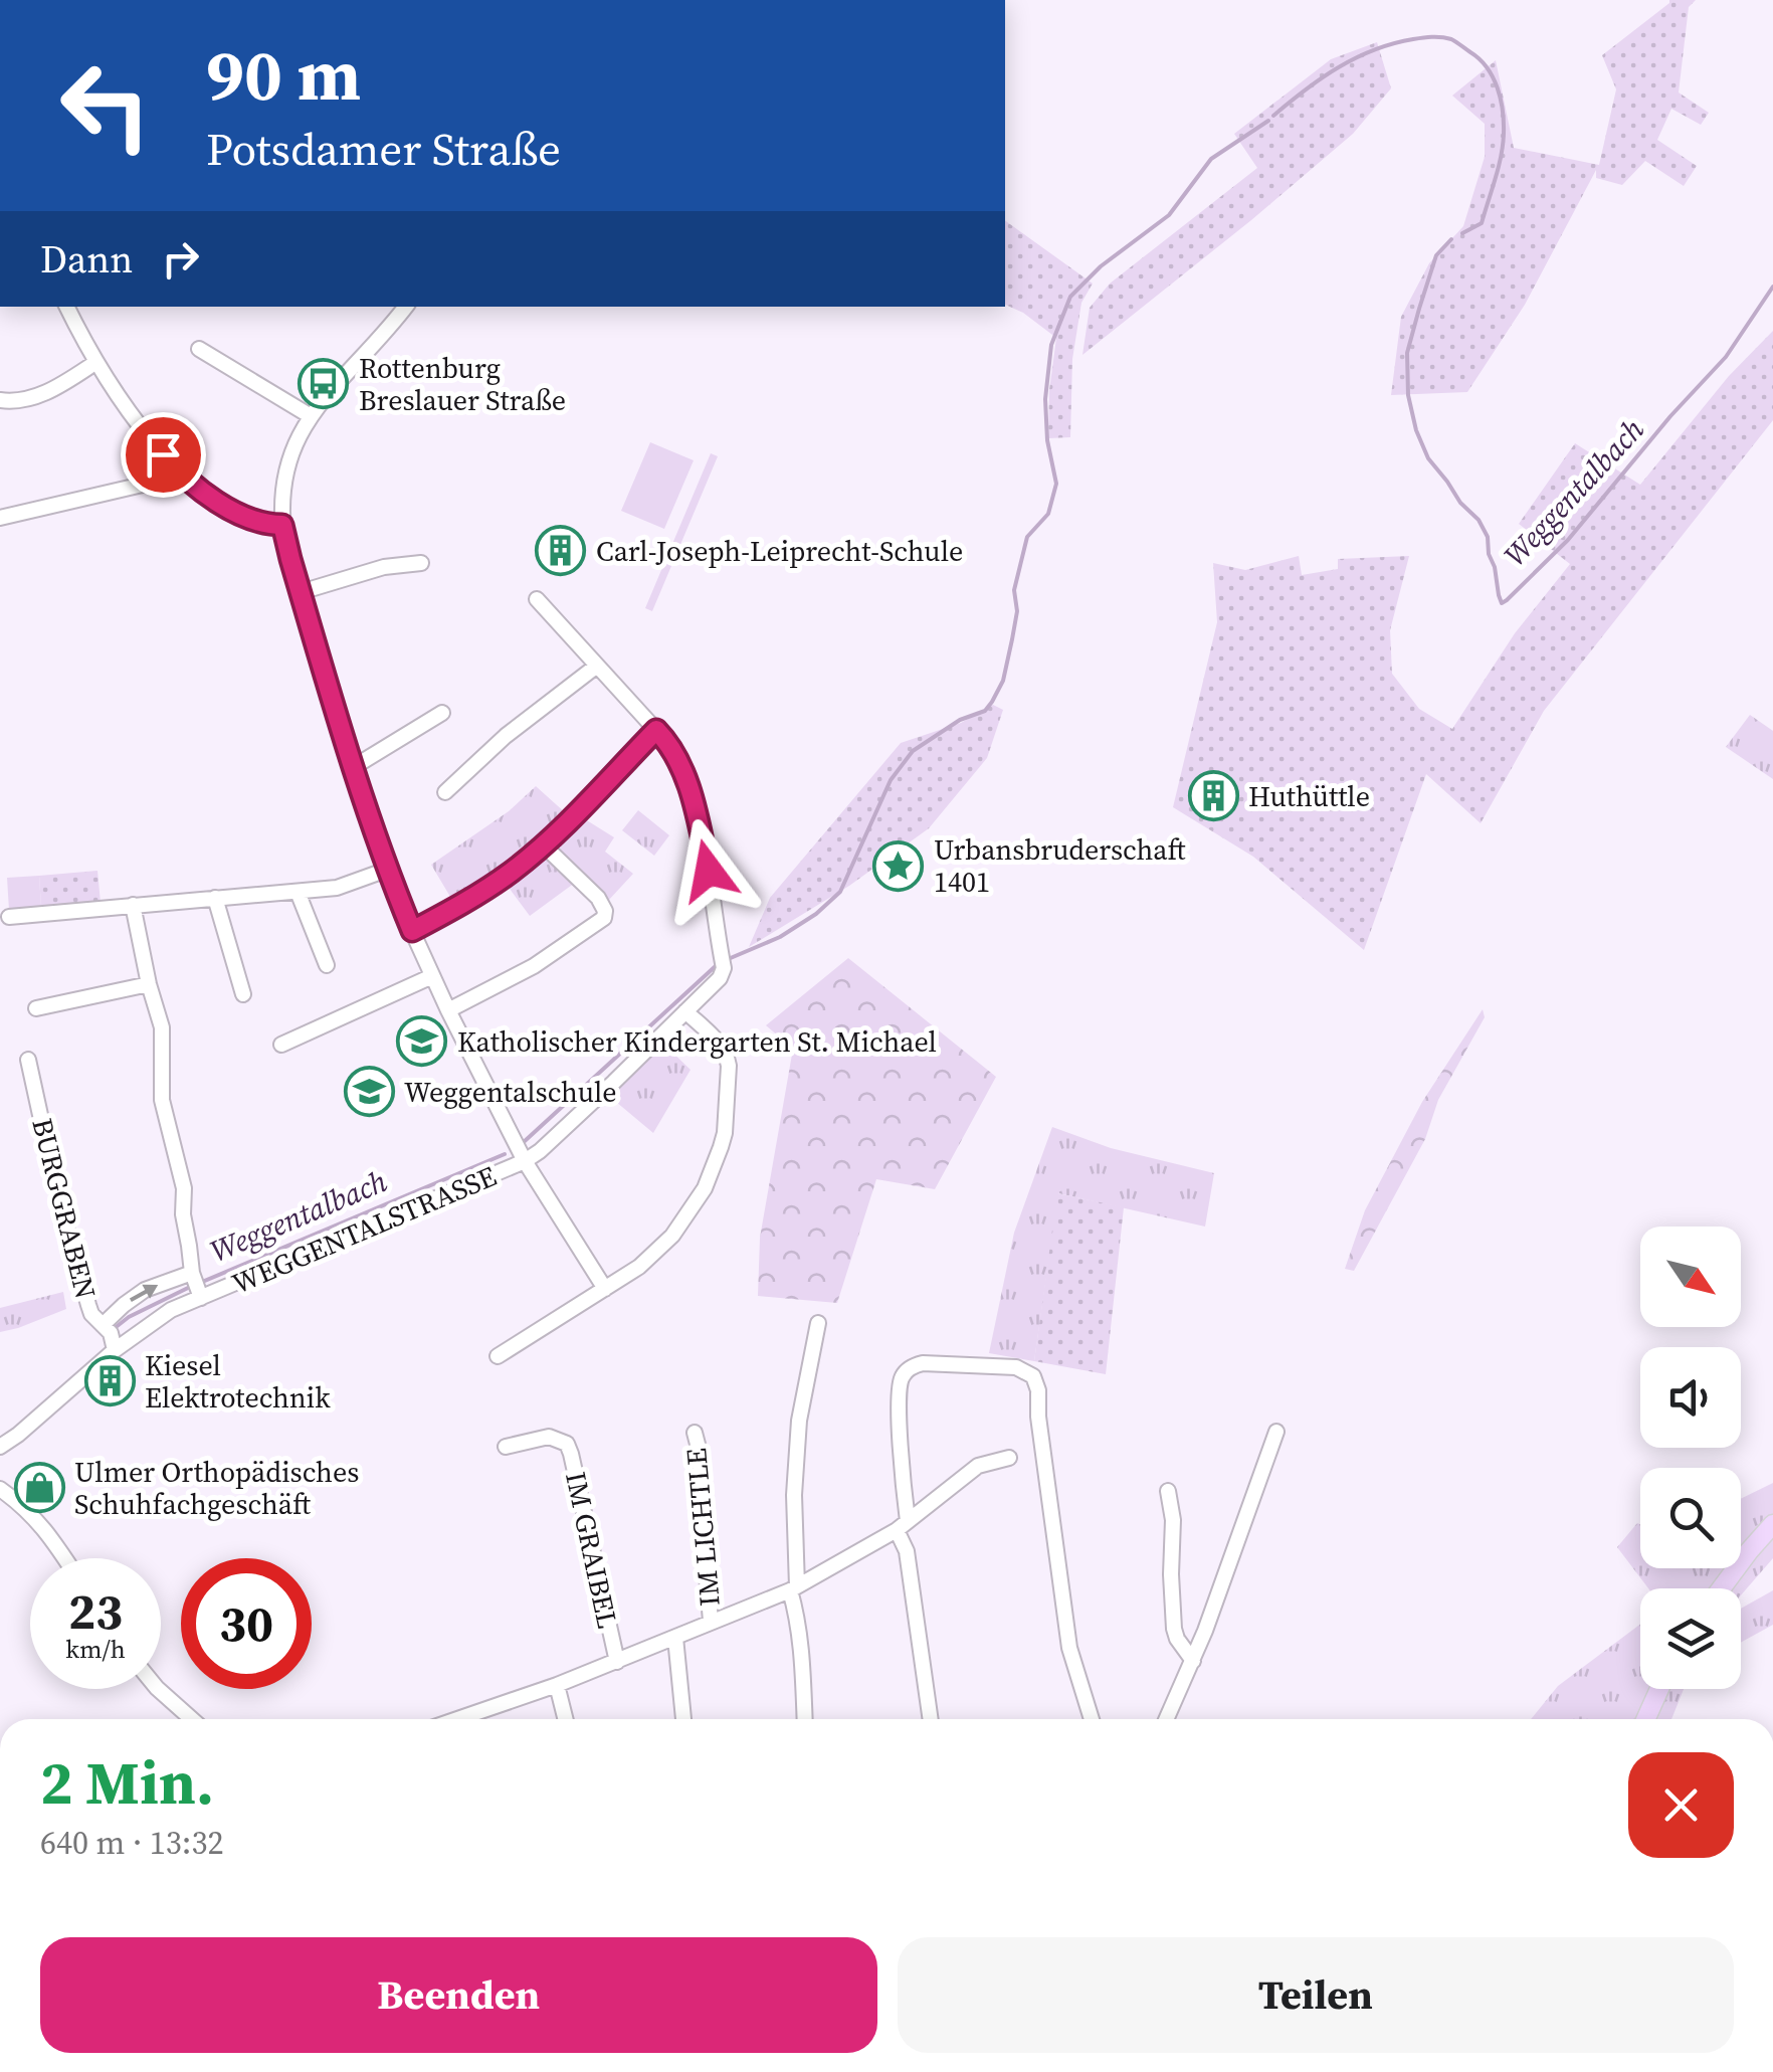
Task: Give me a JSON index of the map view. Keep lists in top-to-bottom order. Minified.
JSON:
{"streets":{"street":["BURGGRABEN","WEGGENTALSTRASSE","IM LICHTLE","IM GRAIBEL"]},"crossings":[["BURGGRABEN","WEGGENTALSTRASSE"]],"water":["Weggentalbach"],"places":{"bus stop":["Rottenburg Breslauer Straße"],"building":["Carl-Joseph-Leiprecht-Schule","Huthüttle","Kiesel Elektrotechnik"],"place":["Urbansbruderschaft 1401"],"school or university":["Katholischer Kindergarten St. Michael","Weggentalschule"],"shop":["Ulmer Orthopädisches Schuhfachgeschäft"]},"north":"bottom right","page":{"turn":["90 m","Potsdamer Straße"],"then":"Dann","speed":"23 km/h","limit":"30","heading":["2 Min.","640 m · 13:32"],"buttons":["Beenden","Teilen"]}}
